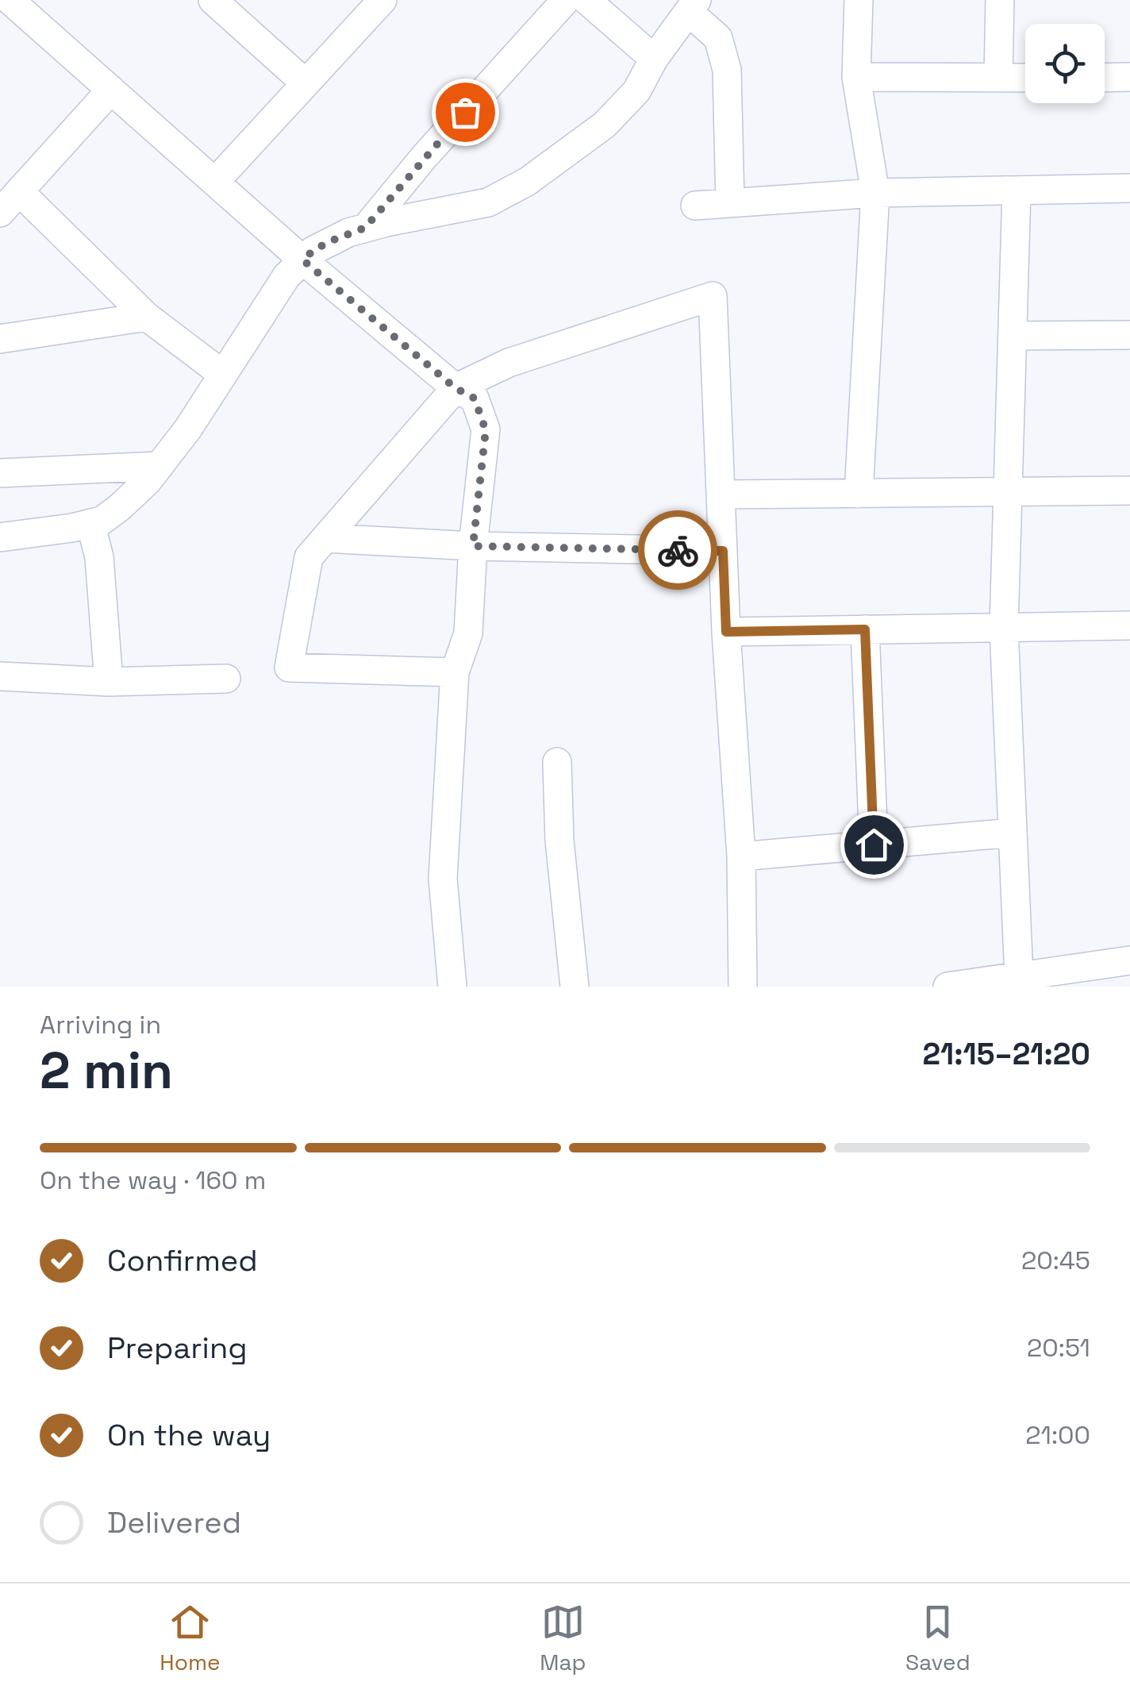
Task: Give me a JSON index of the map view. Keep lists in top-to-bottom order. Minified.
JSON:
{"page":{"heading":["2 min","Arriving in","21:15–21:20"],"bar":"On the way · 160 m","list":[["Confirmed","20:45"],["Preparing","20:51"],["On the way","21:00"],"Delivered"],"tabs":["Home","Map","Saved"]}}
